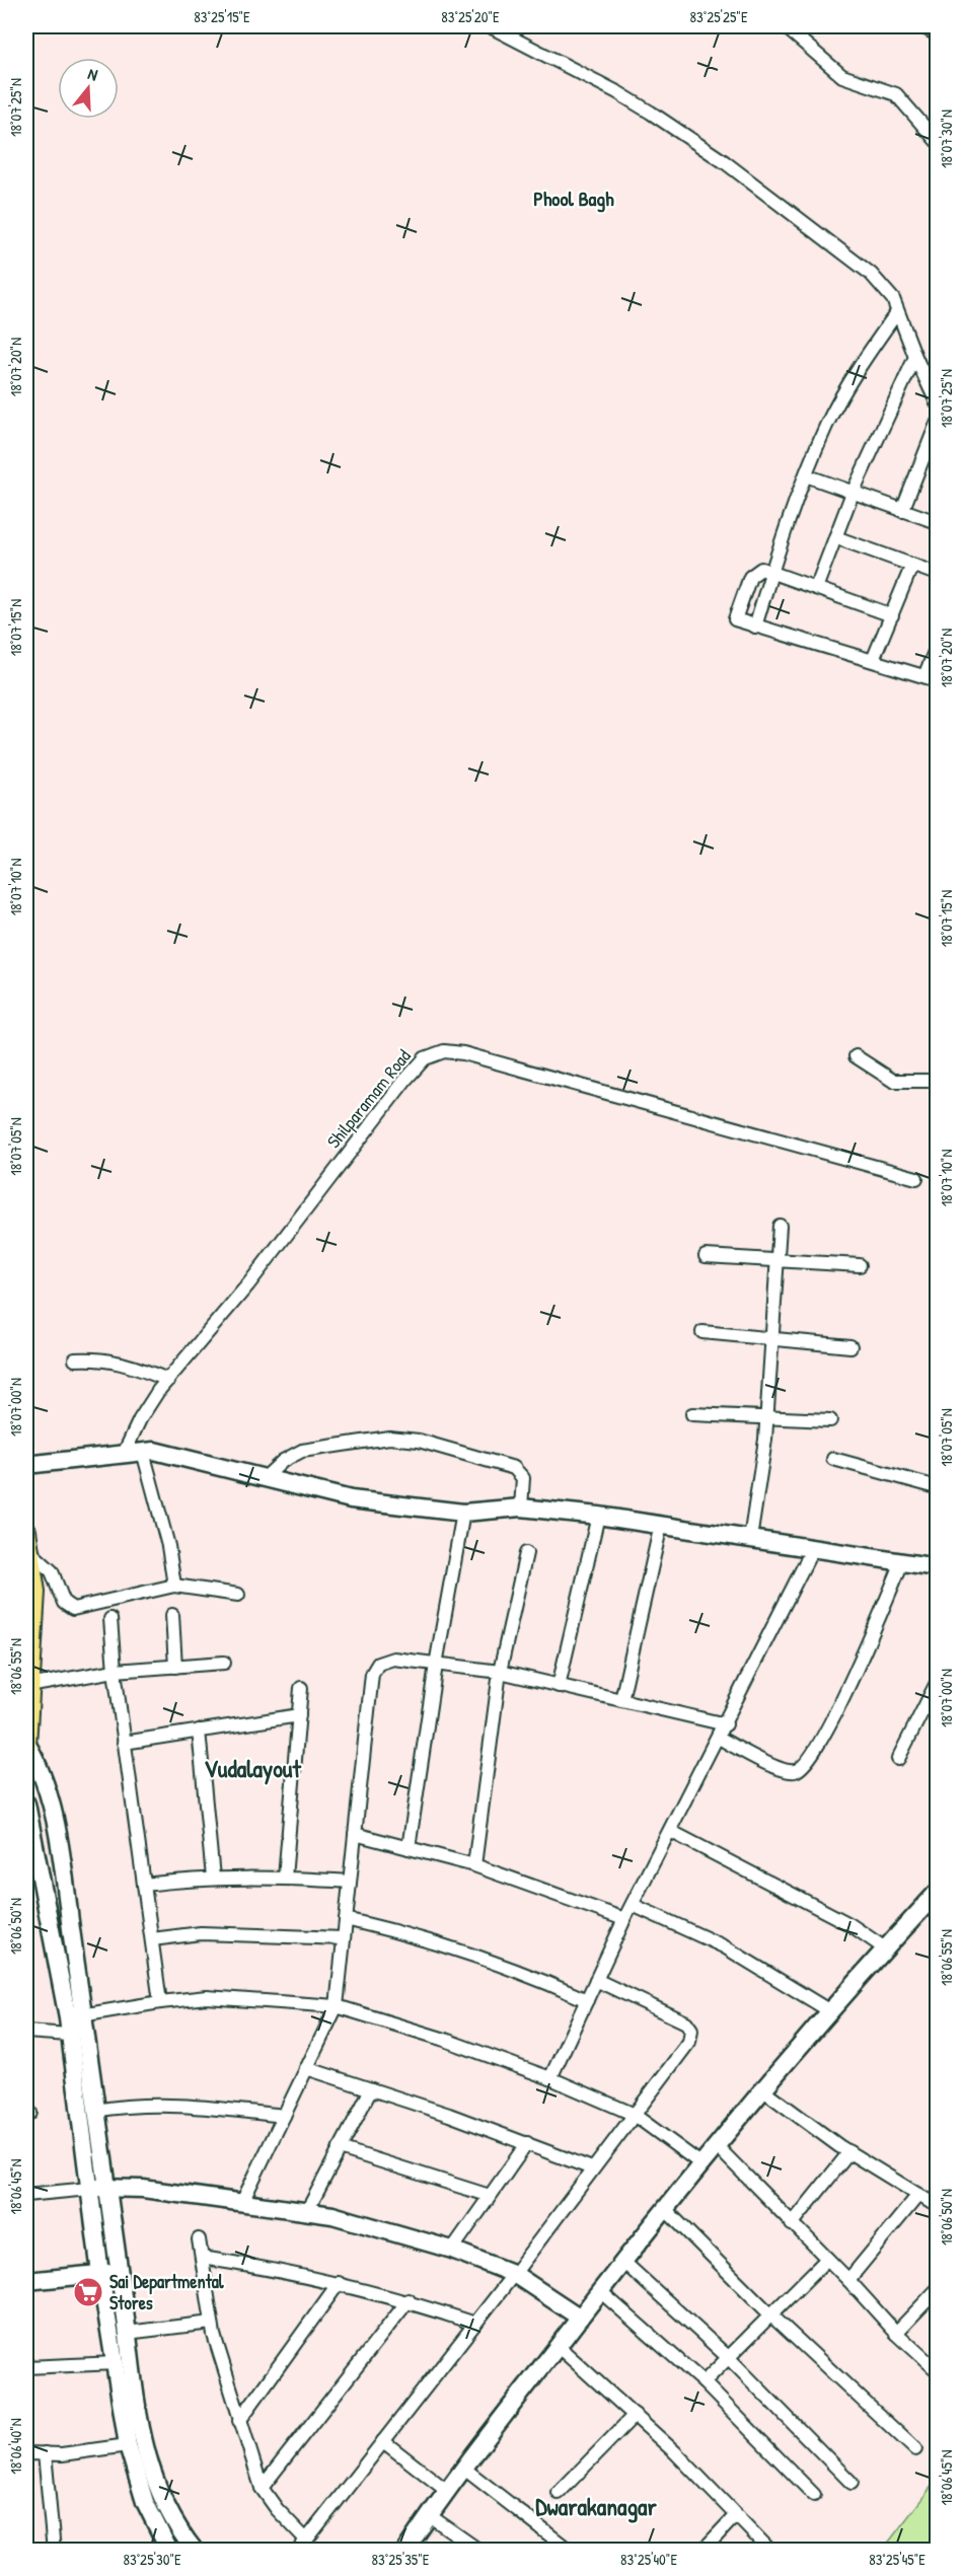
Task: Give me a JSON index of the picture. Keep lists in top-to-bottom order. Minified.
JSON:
{"streets":{"street":["Shilparamam Road"]},"districts":["Phool Bagh","Vudalayout","Dwarakanagar"],"places":{"supermarket":["Sai Departmental Stores"]},"north":"top","coordinates":["83°25'15\"E","83°25'20\"E","83°25'25\"E","18°07'25\"N","18°07'30\"N","18°07'20\"N","18°07'15\"N","18°07'10\"N","18°07'05\"N","18°07'00\"N","18°06'55\"N","18°06'50\"N","18°06'45\"N","18°06'40\"N","83°25'30\"E","83°25'35\"E","83°25'40\"E","83°25'45\"E"]}
